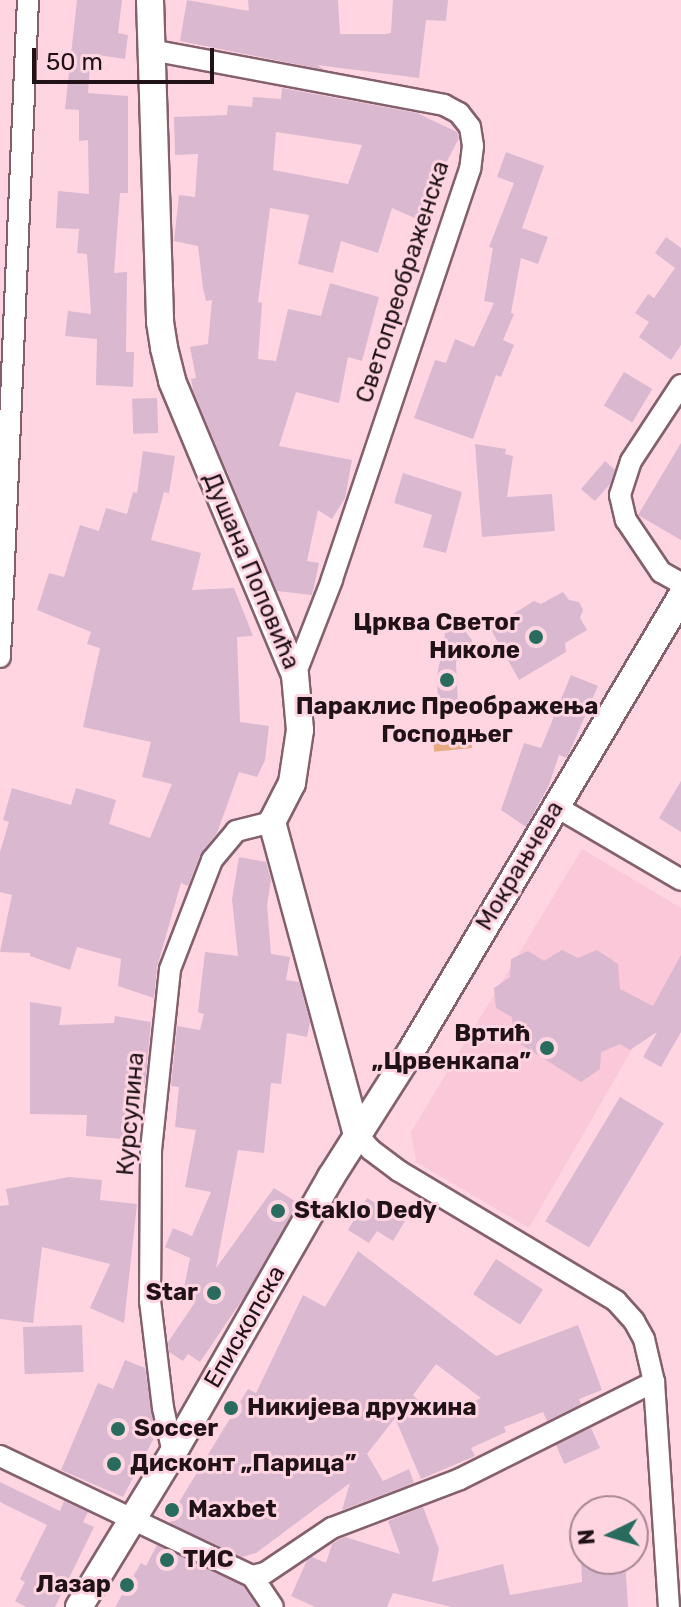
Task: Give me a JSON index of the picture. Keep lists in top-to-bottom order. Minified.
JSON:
{"streets":{"street":["Светопреображенска","Душана Поповића","Мокрањчева","Курсулина","Епископска"]},"crossings":[["Светопреображенска","Душана Поповића"],["Душана Поповића","Курсулина"],["Мокрањчева","Епископска"],["Курсулина","Епископска"]],"places":["Црква Светог Николе","Параклис Преображења Господњег","Вртић „Црвенкапа”","Staklo Dedy","Star","Никијева дружина","Soccer","Дисконт „Парица”","Maxbet","ТИС","Лазар"],"scale_bar":"50 m","north":"left"}
